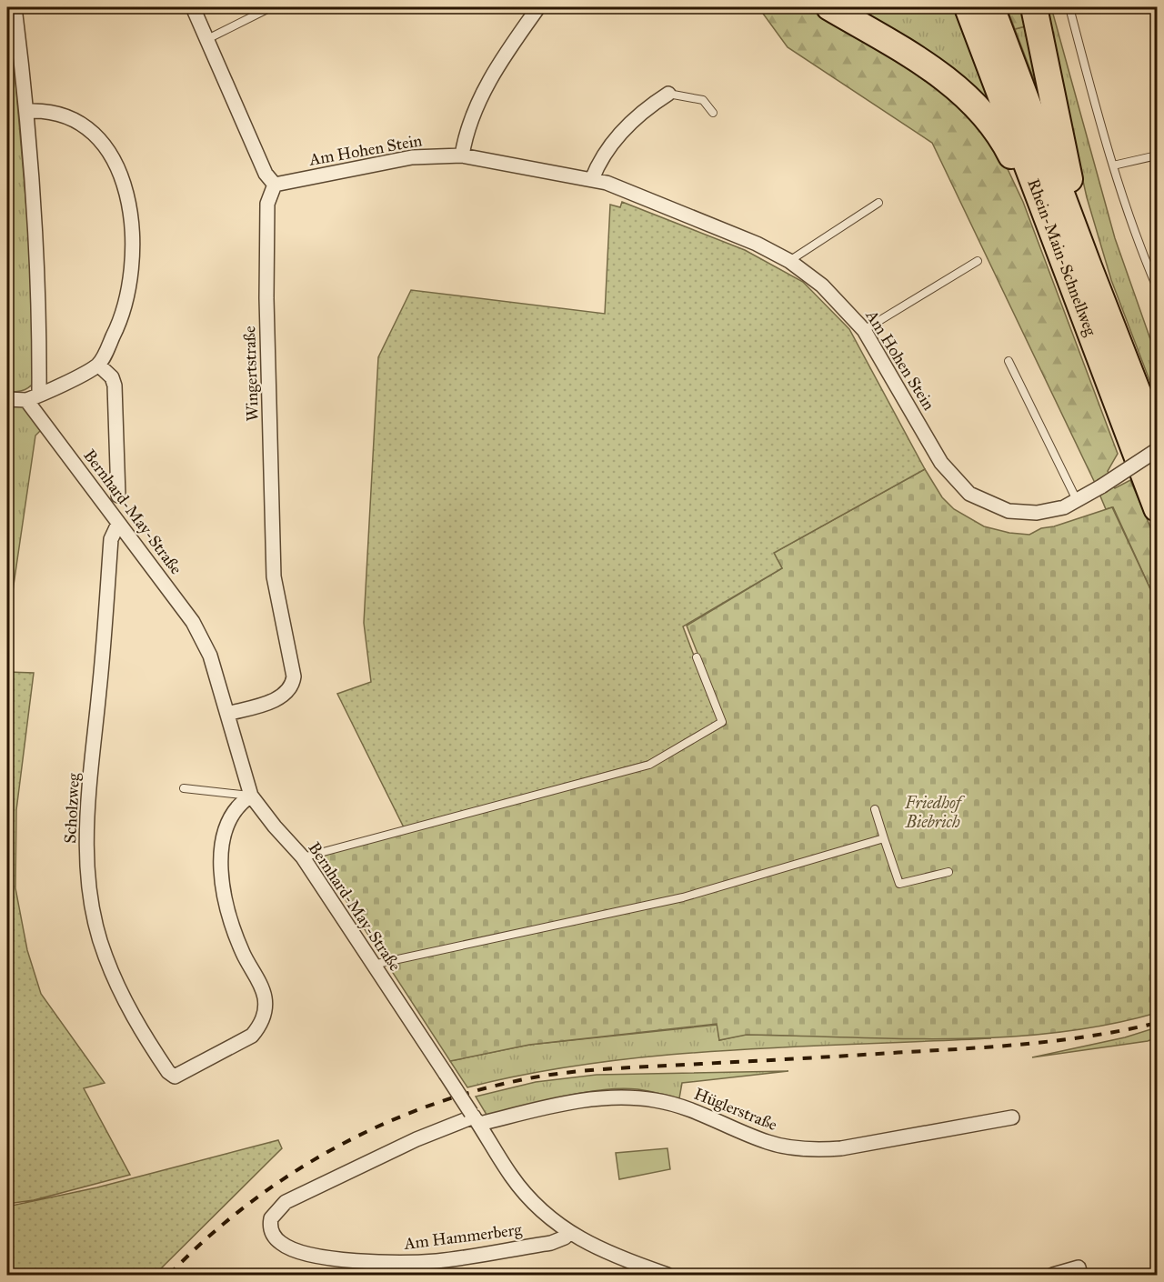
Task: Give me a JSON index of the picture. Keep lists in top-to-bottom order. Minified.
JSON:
{"streets":{"highway":["Rhein-Main-Schnellweg"],"street":["Am Hohen Stein","Wingertstraße","Bernhard-May-Straße","Scholzweg","Hüglerstraße","Am Hammerberg"]},"crossings":[["Am Hohen Stein","Wingertstraße"],["Wingertstraße","Bernhard-May-Straße"],["Bernhard-May-Straße","Scholzweg"],["Bernhard-May-Straße","Hüglerstraße"],["Bernhard-May-Straße","Am Hammerberg"],["Hüglerstraße","Am Hammerberg"]],"parks":["Friedhof Biebrich"]}
